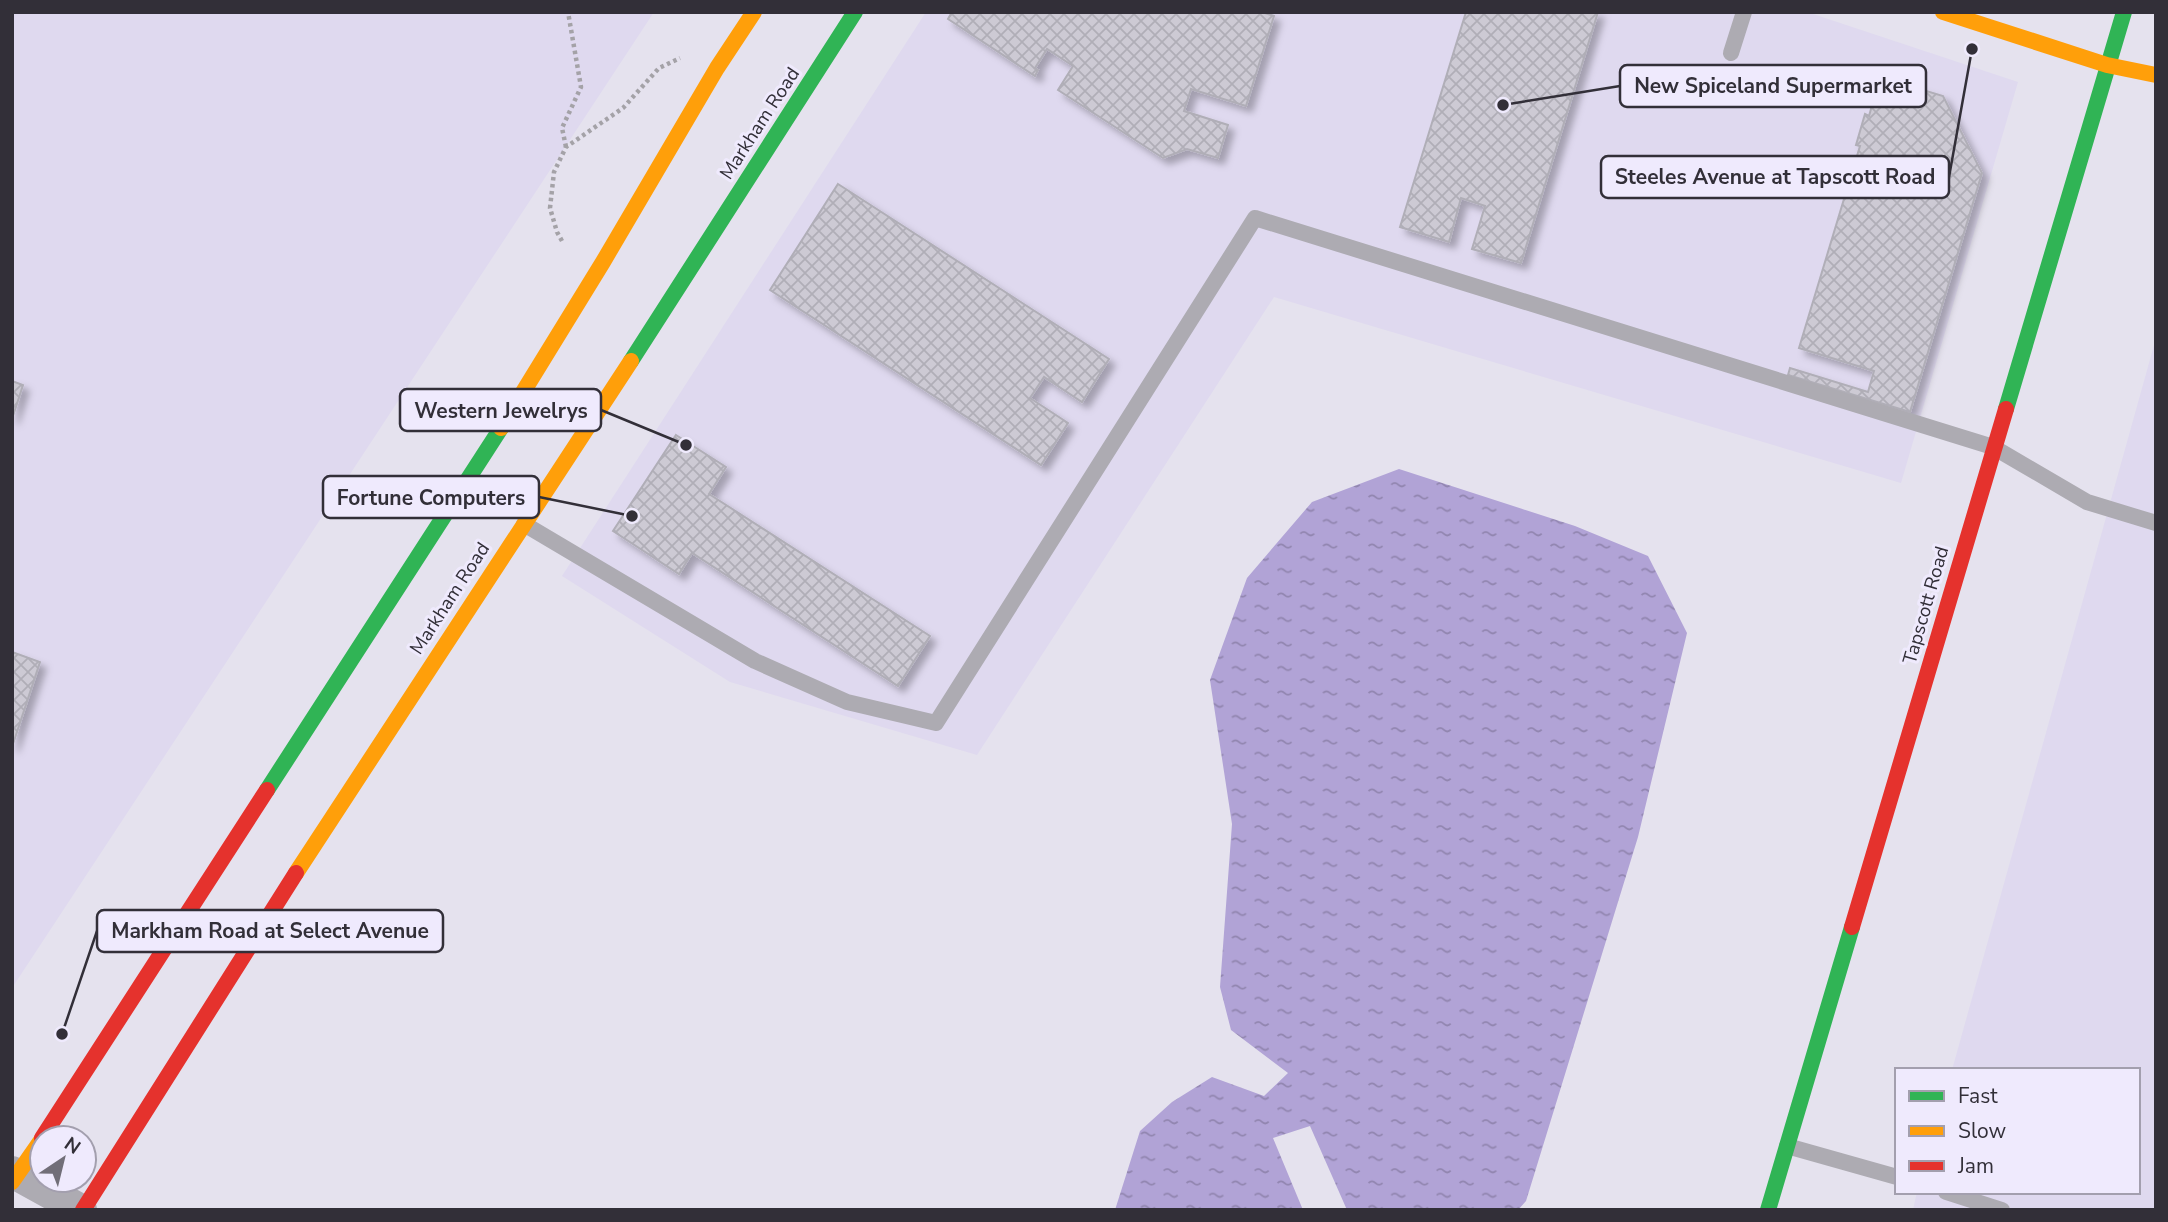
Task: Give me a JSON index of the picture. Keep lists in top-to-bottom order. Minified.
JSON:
{"streets":{"main road":["Markham Road","Tapscott Road"]},"places":["Steeles Avenue at Tapscott Road","New Spiceland Supermarket","Western Jewelrys","Fortune Computers","Markham Road at Select Avenue"],"legend":["Fast","Slow","Jam"],"north":"top right"}
